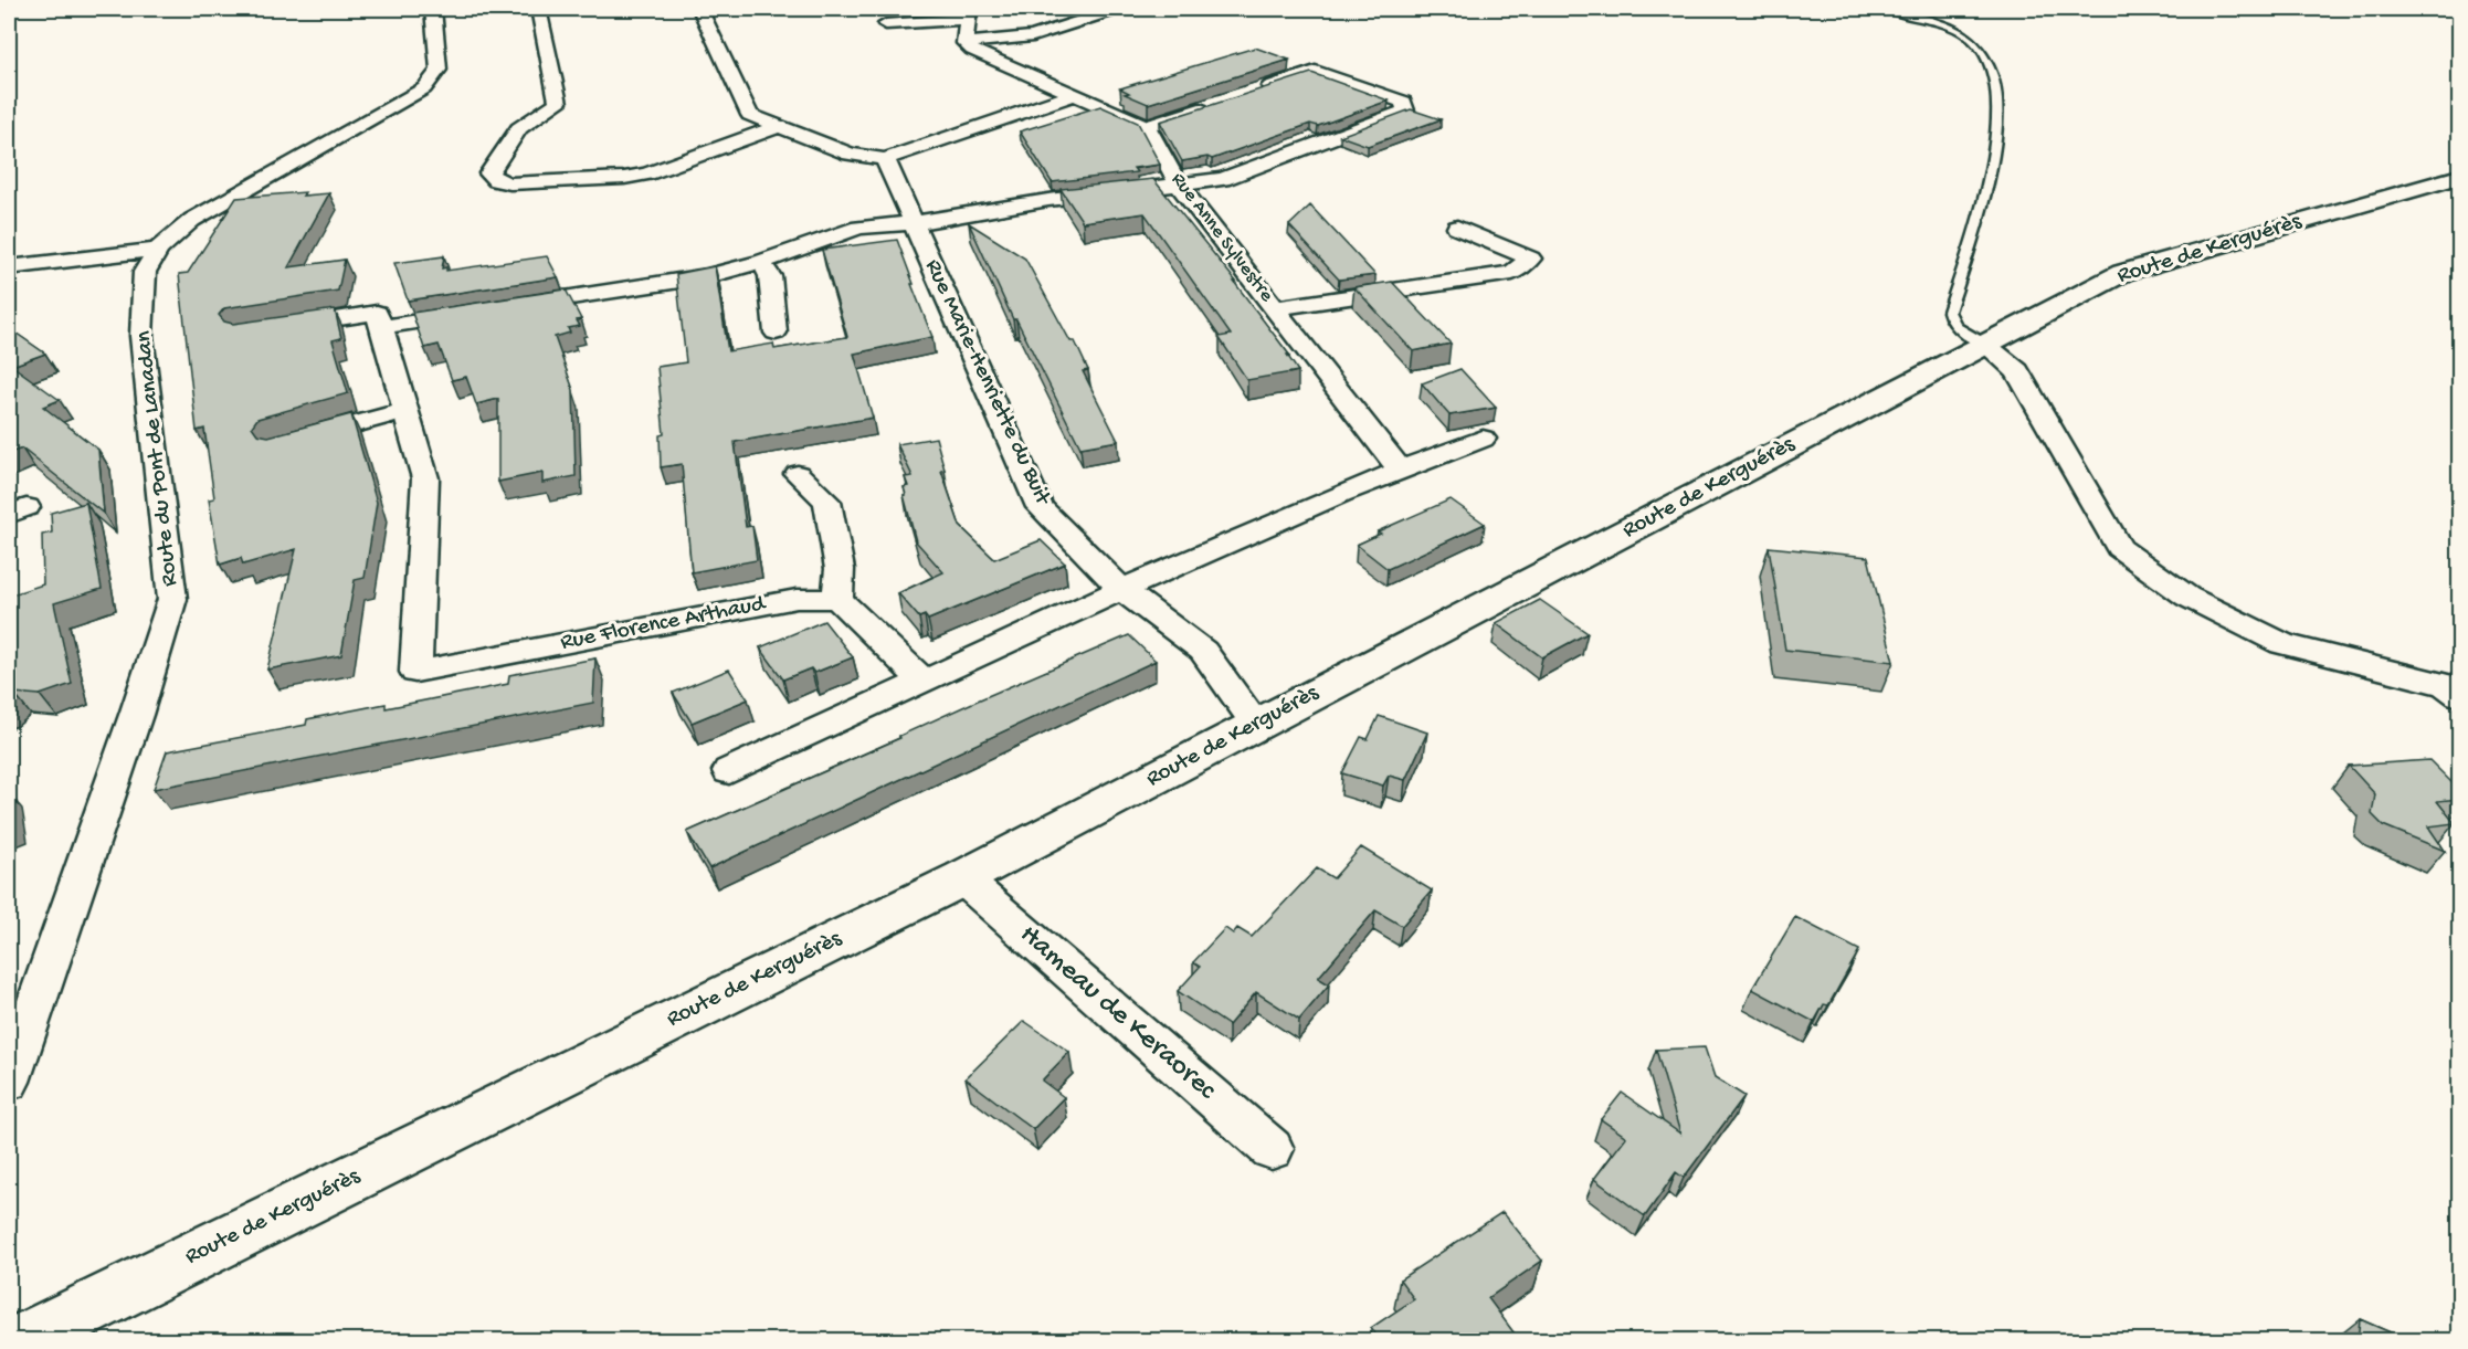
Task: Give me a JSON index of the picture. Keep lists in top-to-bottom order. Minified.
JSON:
{"streets":{"street":["Rue Anne Sylvestre","Route de Kerguérès","Rue Marie-Henriette du Buit","Route du Pont de Lanadan","Rue Florence Arthaud","Hameau de Keraorec"]},"crossings":[["Route de Kerguérès","Rue Marie-Henriette du Buit"],["Route de Kerguérès","Hameau de Keraorec"]]}
